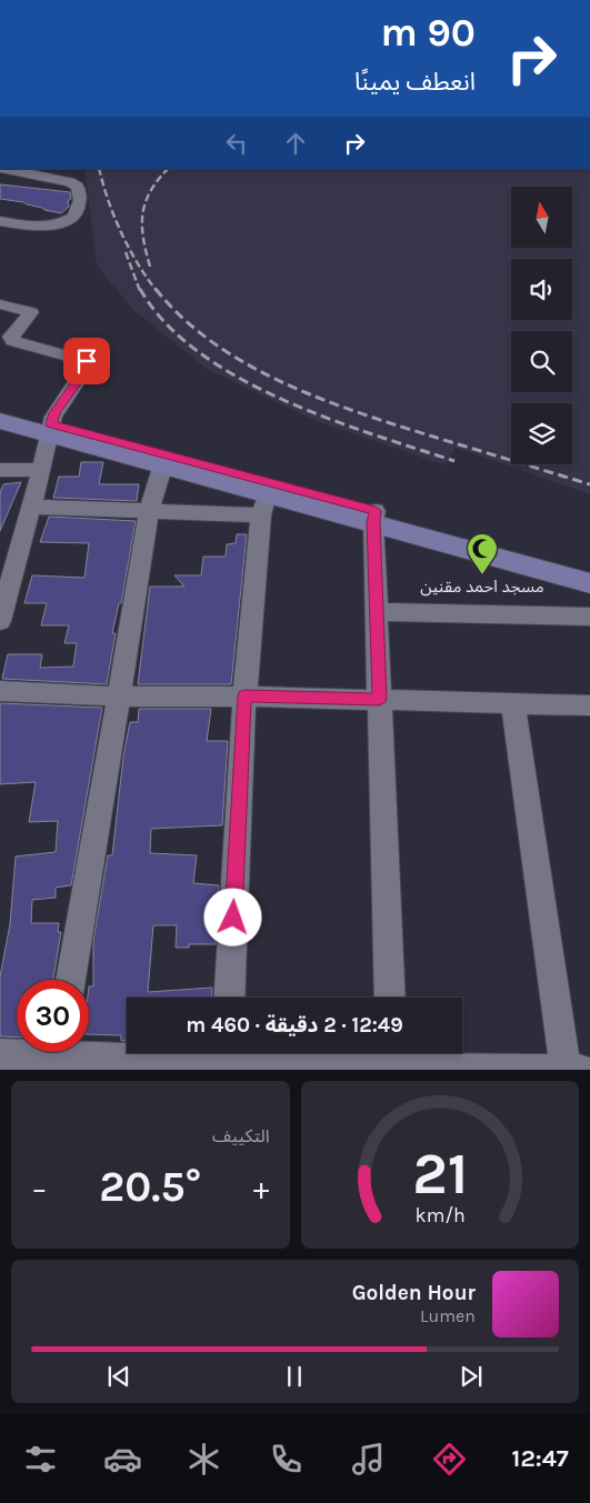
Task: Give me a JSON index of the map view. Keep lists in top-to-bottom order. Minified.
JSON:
{"places":{"mosque":["مسجد احمد مقنين"]},"north":"top","page":{"turn":["90 m","انعطف يمينًا"],"limit":"30","trip":"12:49 · 2 دقيقة · 460 m","tile":"التكييف","heat":["−","20.5°","+"],"song":["Golden Hour","Lumen"],"tabs":"12:47","gauge":["21","km/h"]}}
